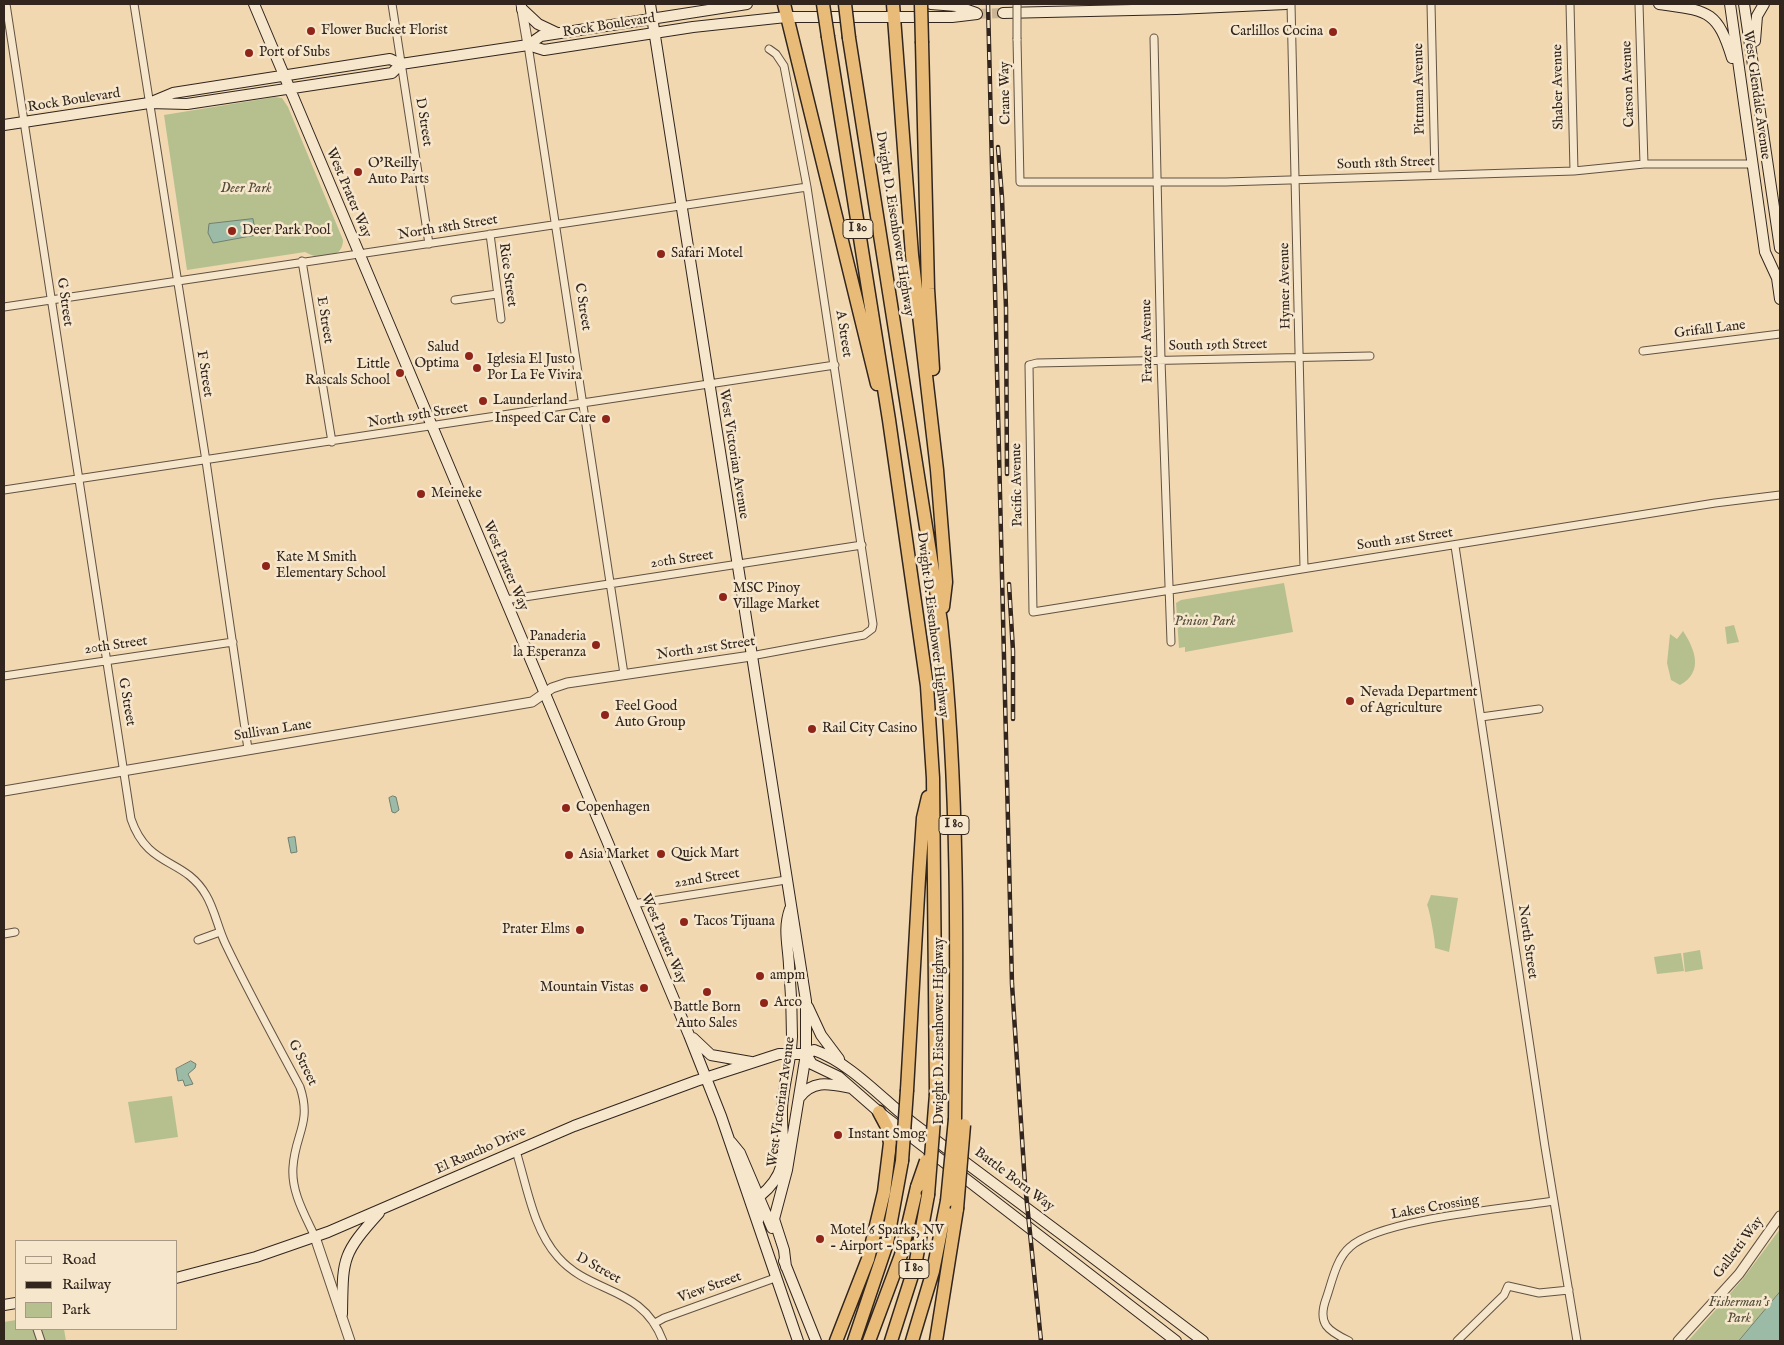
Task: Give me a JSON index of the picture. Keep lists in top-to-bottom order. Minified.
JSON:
{"streets":{"highway":["Dwight D. Eisenhower Highway","I 80"],"main road":["Rock Boulevard","West Glendale Avenue","West Prater Way","West Victorian Avenue","El Rancho Drive","Battle Born Way"],"street":["Carson Avenue","Shaber Avenue","Pittman Avenue","Crane Way","D Street","South 18th Street","North 18th Street","Rice Street","Hymer Avenue","G Street","C Street","E Street","Grifall Lane","A Street","Frazer Avenue","South 19th Street","F Street","North 19th Street","Pacific Avenue","South 21st Street","20th Street","North 21st Street","Sullivan Lane","22nd Street","North Street","Lakes Crossing","Galletti Way","View Street"]},"crossings":[["Rock Boulevard","D Street"],["Rock Boulevard","West Prater Way"],["Rock Boulevard","G Street"],["Rock Boulevard","C Street"],["Rock Boulevard","F Street"],["Rock Boulevard","West Victorian Avenue"],["Carson Avenue","South 18th Street"],["Shaber Avenue","South 18th Street"],["Pittman Avenue","South 18th Street"],["Crane Way","South 18th Street"],["West Glendale Avenue","South 18th Street"],["D Street","North 18th Street"],["D Street","El Rancho Drive"],["D Street","View Street"],["South 18th Street","Hymer Avenue"],["South 18th Street","Frazer Avenue"],["West Prater Way","North 18th Street"],["West Prater Way","North 19th Street"],["West Prater Way","West Victorian Avenue"],["West Prater Way","20th Street"],["West Prater Way","North 21st Street"],["West Prater Way","Sullivan Lane"],["West Prater Way","22nd Street"],["West Prater Way","El Rancho Drive"],["West Prater Way","View Street"],["North 18th Street","Rice Street"],["North 18th Street","G Street"],["North 18th Street","C Street"],["North 18th Street","E Street"],["North 18th Street","A Street"],["North 18th Street","F Street"],["North 18th Street","West Victorian Avenue"],["Hymer Avenue","South 19th Street"],["Hymer Avenue","South 21st Street"],["G Street","North 19th Street"],["G Street","20th Street"],["G Street","Sullivan Lane"],["G Street","El Rancho Drive"],["C Street","North 19th Street"],["C Street","20th Street"],["C Street","North 21st Street"],["E Street","North 19th Street"],["A Street","North 19th Street"],["A Street","20th Street"],["A Street","North 21st Street"],["Frazer Avenue","South 19th Street"],["Frazer Avenue","South 21st Street"],["South 19th Street","Pacific Avenue"],["F Street","North 19th Street"],["F Street","20th Street"],["F Street","Sullivan Lane"],["North 19th Street","West Victorian Avenue"],["West Victorian Avenue","20th Street"],["West Victorian Avenue","North 21st Street"],["West Victorian Avenue","22nd Street"],["West Victorian Avenue","El Rancho Drive"],["West Victorian Avenue","Battle Born Way"],["Pacific Avenue","South 21st Street"],["South 21st Street","North Street"],["North 21st Street","Sullivan Lane"],["North Street","Lakes Crossing"],["El Rancho Drive","Battle Born Way"]],"parks":["Deer Park","Pinion Park","Fisherman's Park"],"places":["Flower Bucket Florist","Carlillos Cocina","Port of Subs","O'Reilly Auto Parts","Deer Park Pool","Safari Motel","Salud Optima","Iglesia El Justo Por La Fe Vivira","Little Rascals School","Launderland","Inspeed Car Care","Meineke","Kate M Smith Elementary School","MSC Pinoy Village Market","Panaderia la Esperanza","Nevada Department of Agriculture","Feel Good Auto Group","Rail City Casino","Copenhagen","Quick Mart","Asia Market","Tacos Tijuana","Prater Elms","ampm","Mountain Vistas","Battle Born Auto Sales","Arco","Instant Smog","Motel 6 Sparks, NV - Airport - Sparks"],"legend":["Road","Railway","Park"]}
